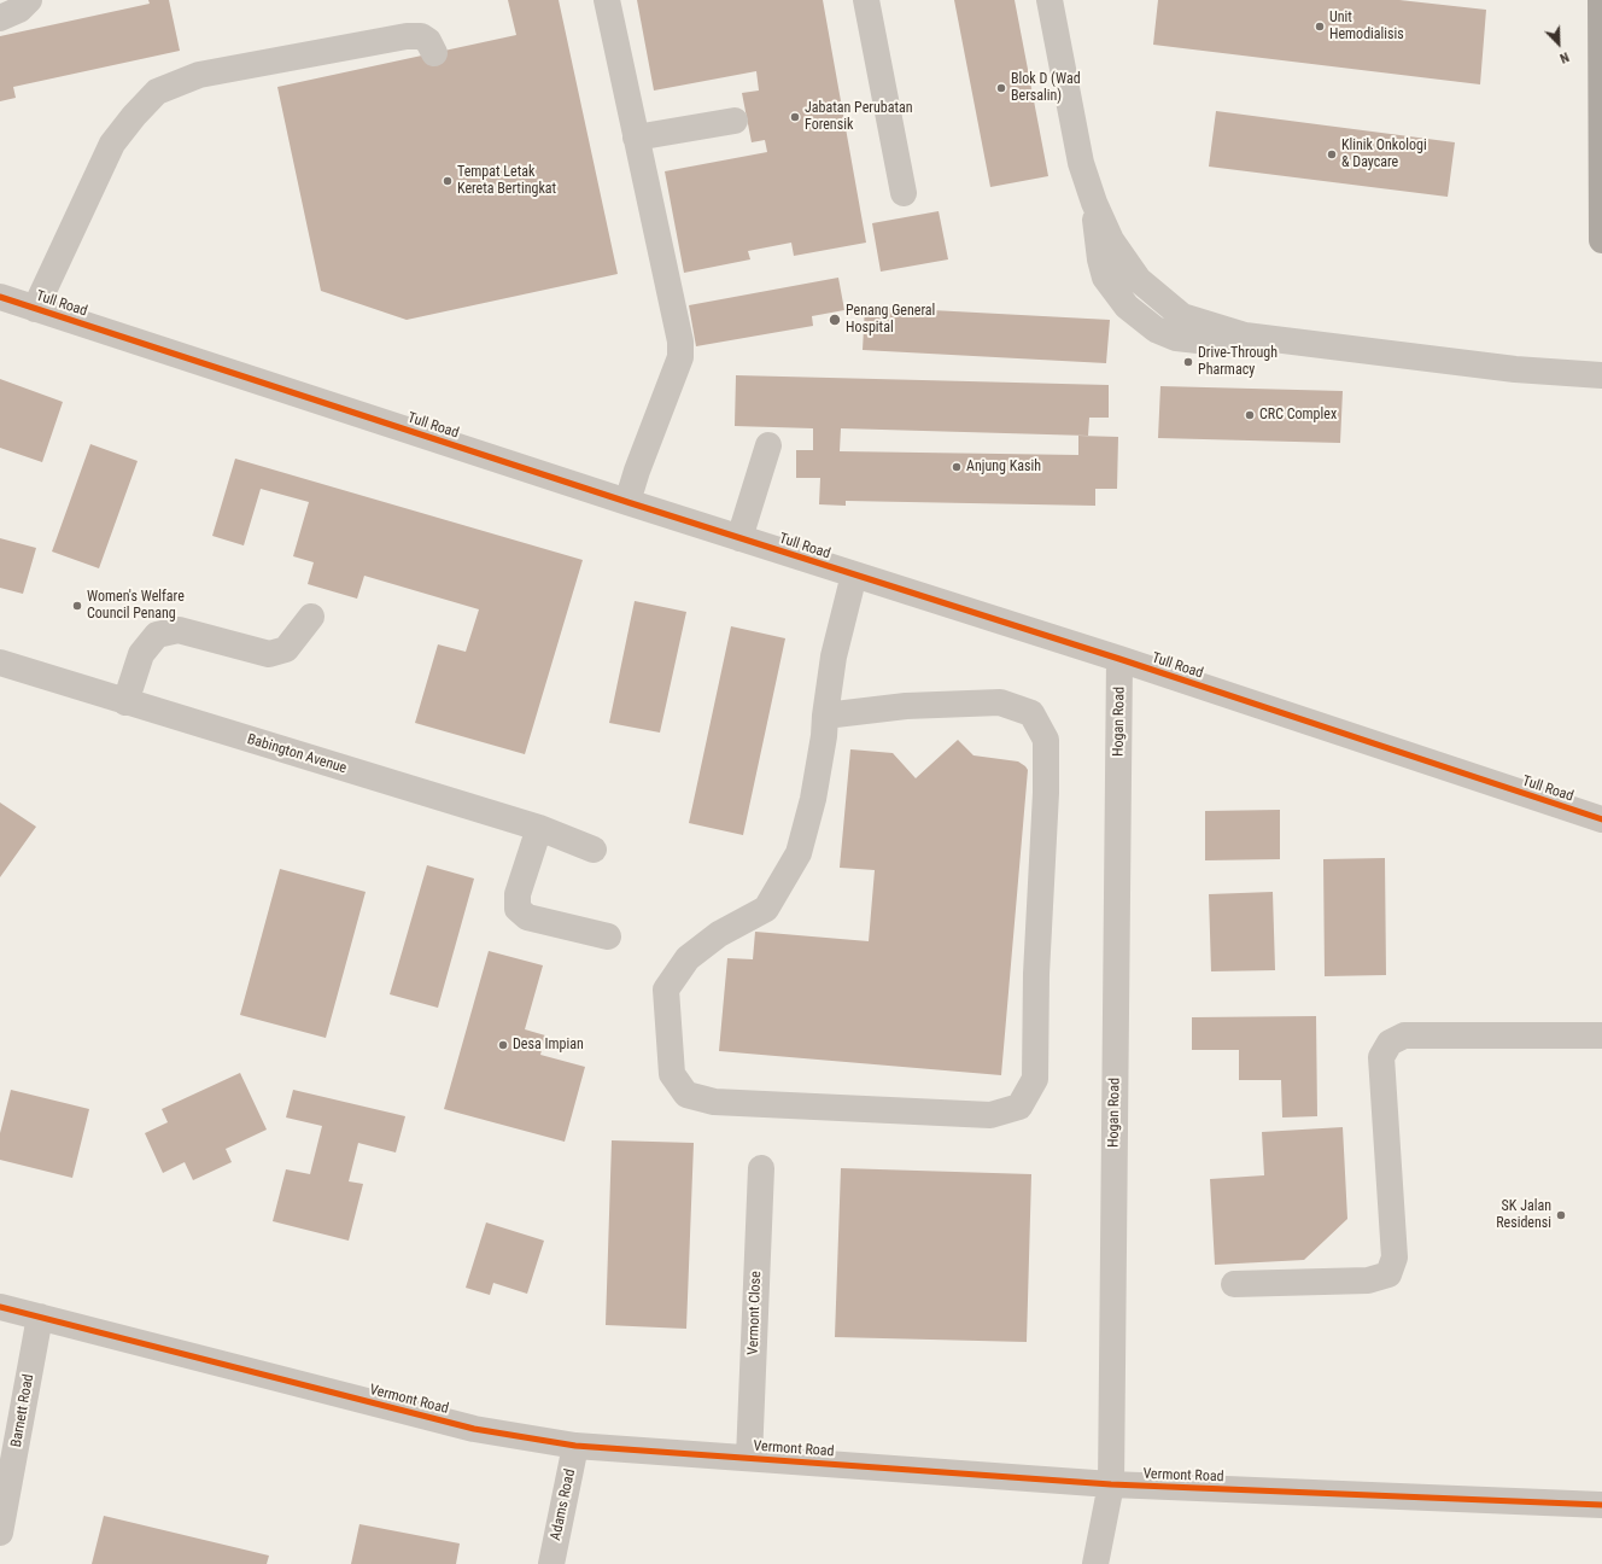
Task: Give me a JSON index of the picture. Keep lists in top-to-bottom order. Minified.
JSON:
{"streets":{"street":["Tull Road","Hogan Road","Babington Avenue","Vermont Close","Vermont Road","Barnett Road","Adams Road"]},"crossings":[["Tull Road","Hogan Road"],["Hogan Road","Vermont Road"],["Vermont Close","Vermont Road"],["Vermont Road","Barnett Road"],["Vermont Road","Adams Road"]],"places":["Unit Hemodialisis","Blok D (Wad Bersalin)","Jabatan Perubatan Forensik","Klinik Onkologi & Daycare","Tempat Letak Kereta Bertingkat","Penang General Hospital","Drive-Through Pharmacy","CRC Complex","Anjung Kasih","Women's Welfare Council Penang","Desa Impian","SK Jalan Residensi"],"north":"bottom right"}
